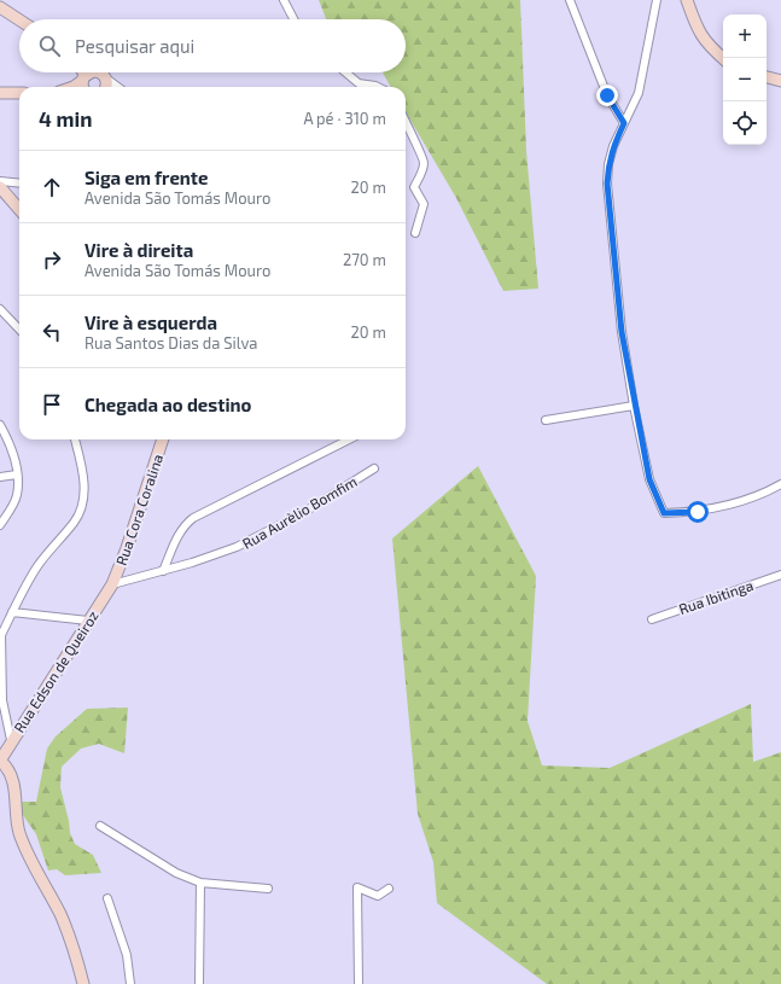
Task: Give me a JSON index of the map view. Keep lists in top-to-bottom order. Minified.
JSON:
{"streets":{"street":["Rua Cora Coralina","Rua Aurèlio Bomfim","Rua Ibitinga","Rua Edson de Queiroz"]},"crossings":[["Rua Cora Coralina","Rua Aurèlio Bomfim"],["Rua Cora Coralina","Rua Edson de Queiroz"],["Rua Aurèlio Bomfim","Rua Edson de Queiroz"]],"page":{"map_buttons":["+","−"],"search":"Pesquisar aqui","heading":["4 min","A pé · 310 m"],"list":[["Siga em frente","Avenida São Tomás Mouro","20 m"],["Vire à direita","Avenida São Tomás Mouro","270 m"],["Vire à esquerda","Rua Santos Dias da Silva","20 m"],"Chegada ao destino"]}}
